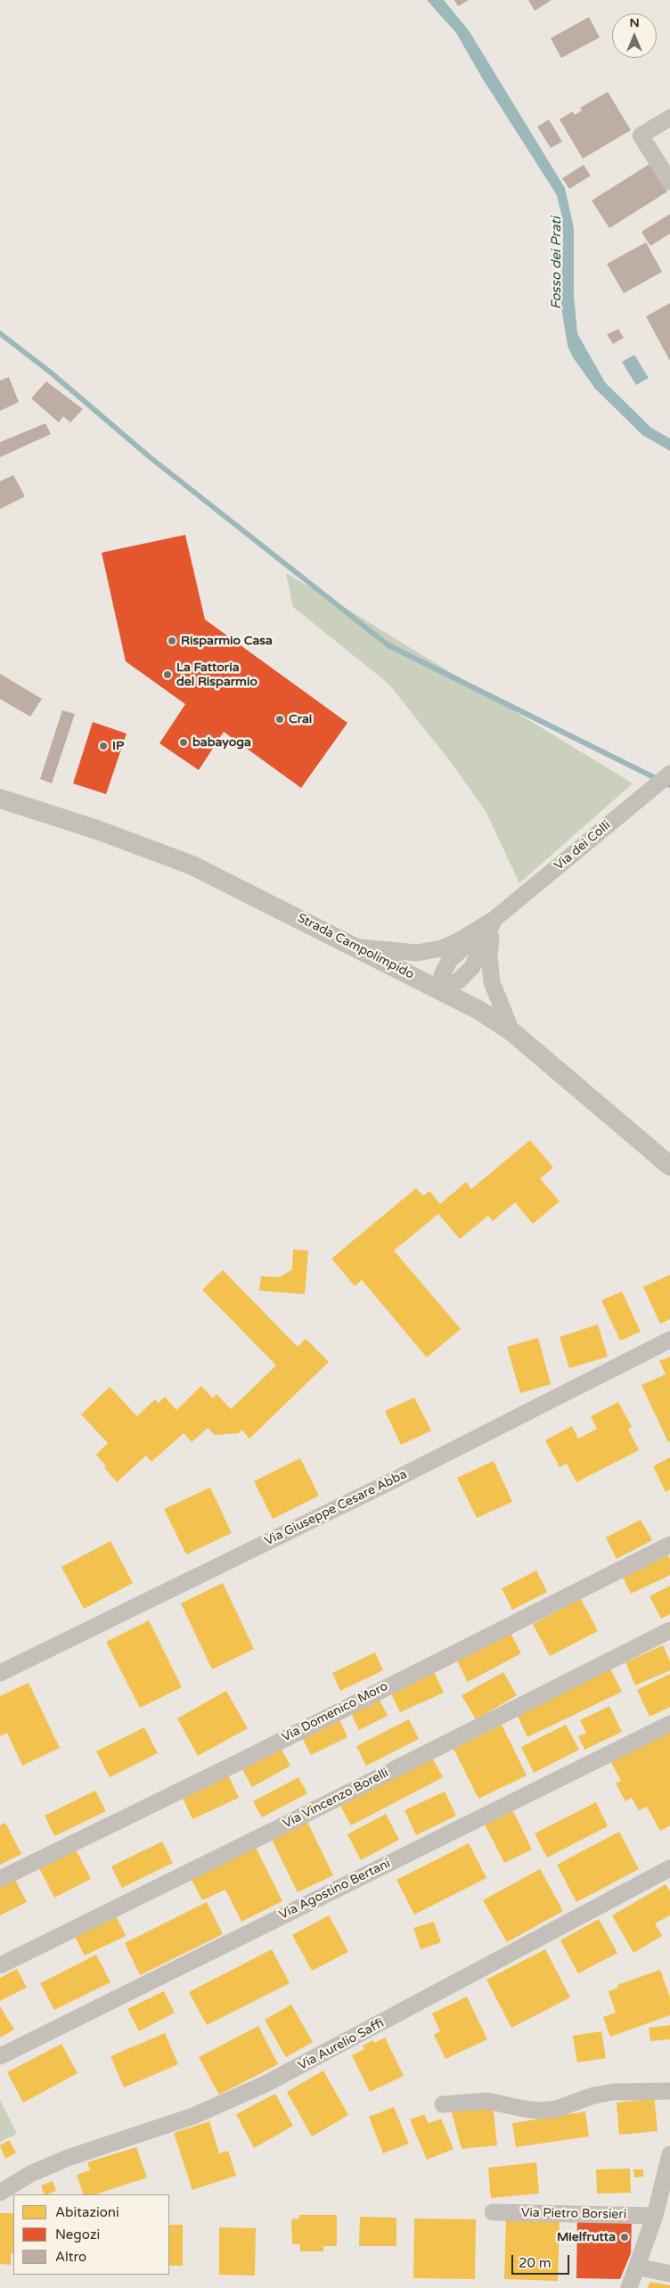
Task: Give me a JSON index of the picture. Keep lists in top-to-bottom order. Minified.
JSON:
{"streets":{"street":["Via dei Colli","Strada Campolimpido","Via Giuseppe Cesare Abba","Via Domenico Moro","Via Vincenzo Borelli","Via Agostino Bertani","Via Aurelio Saffi","Via Pietro Borsieri"]},"crossings":[["Via dei Colli","Strada Campolimpido"]],"water":["Fosso dei Prati"],"places":["Risparmio Casa","La Fattoria del Risparmio","Crai","babayoga","IP","Mielfrutta"],"legend":["Abitazioni","Negozi","Altro"],"scale_bar":"20 m","north":"top"}
